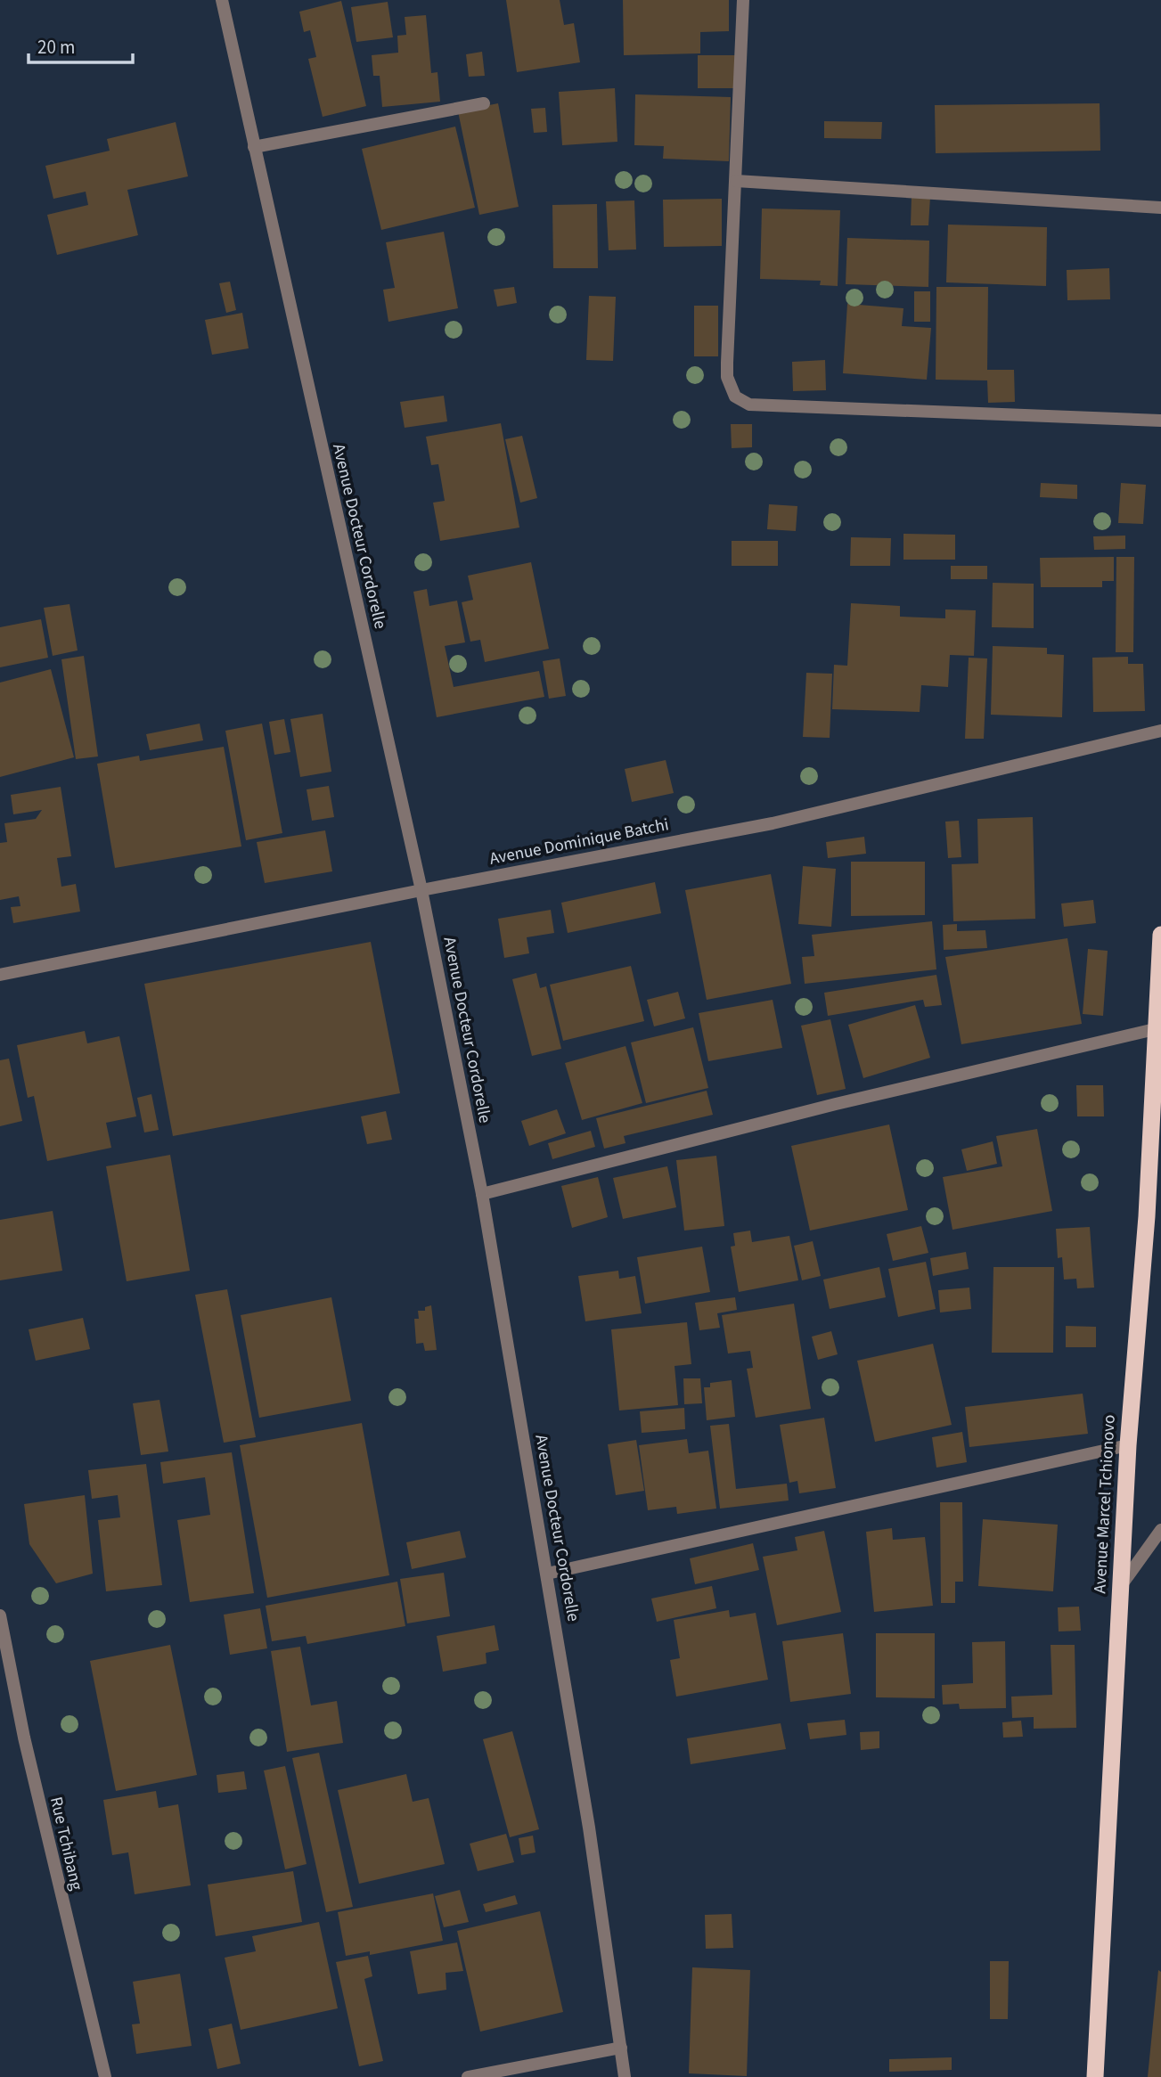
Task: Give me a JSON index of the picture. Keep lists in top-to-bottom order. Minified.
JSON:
{"streets":{"highway":["Avenue Marcel Tchionovo"],"street":["Avenue Docteur Cordorelle","Avenue Dominique Batchi","Rue Tchibang"]},"crossings":[["Avenue Docteur Cordorelle","Avenue Dominique Batchi"]],"scale_bar":"20 m"}
